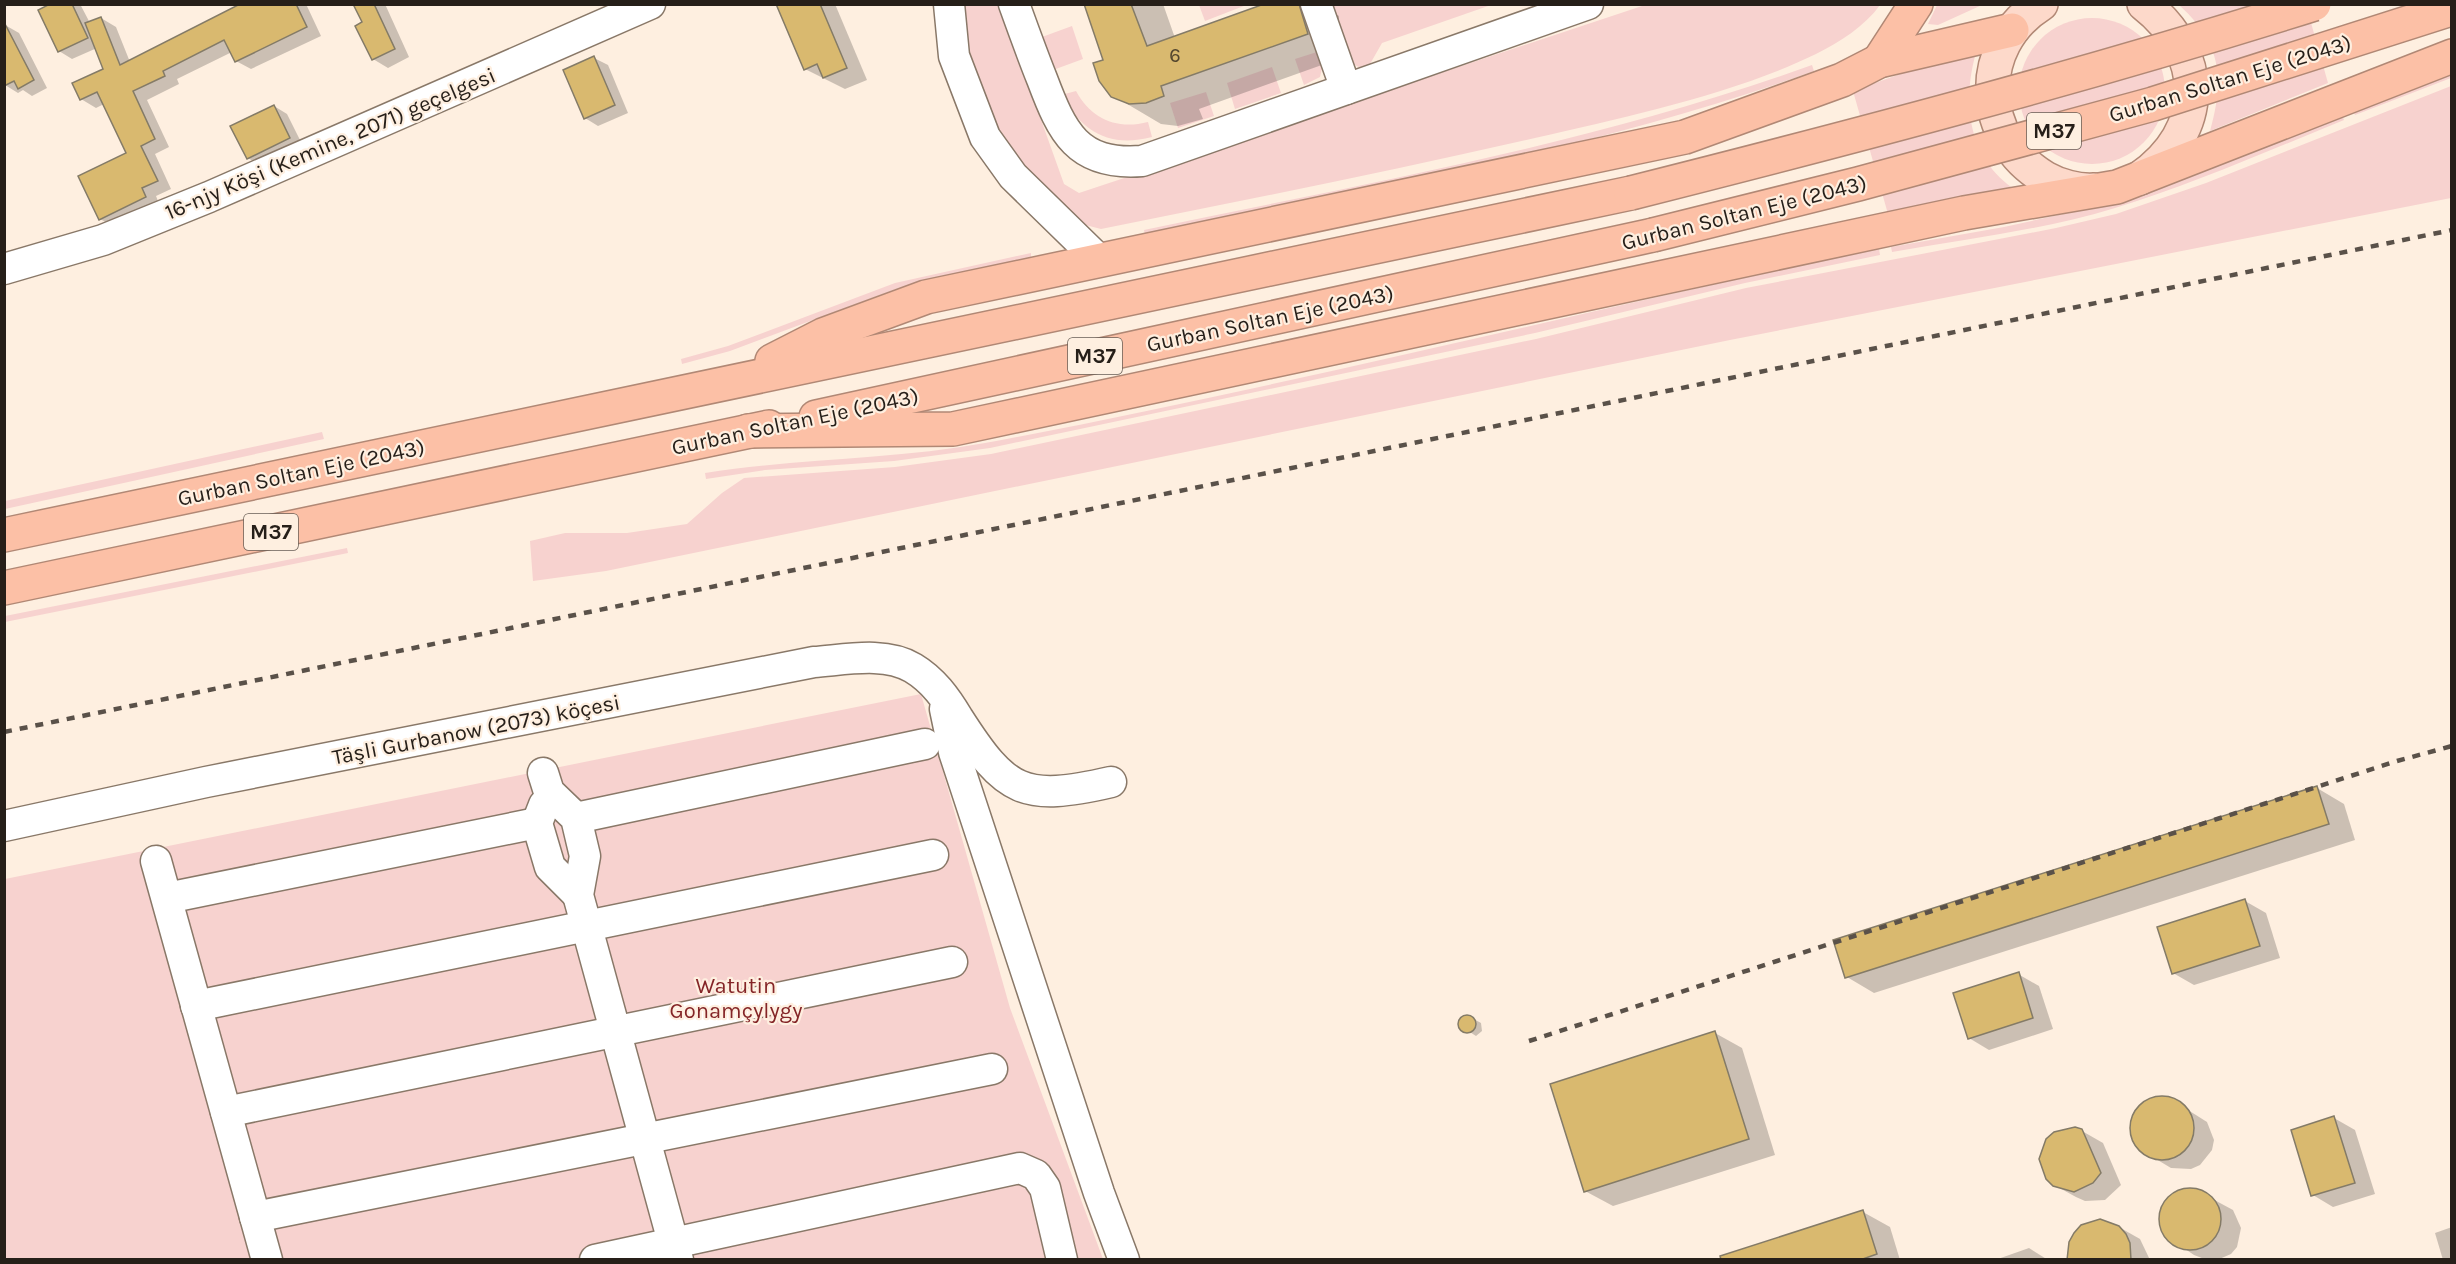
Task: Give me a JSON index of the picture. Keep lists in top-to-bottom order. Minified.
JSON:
{"streets":{"highway":["Gurban Soltan Eje (2043)","M37"],"street":["16-njy Köşi (Kemine, 2071) geçelgesi","Täşli Gurbanow (2073) köçesi"]},"parks":["Watutin Gonamçylygy"],"house_numbers":["6"]}
